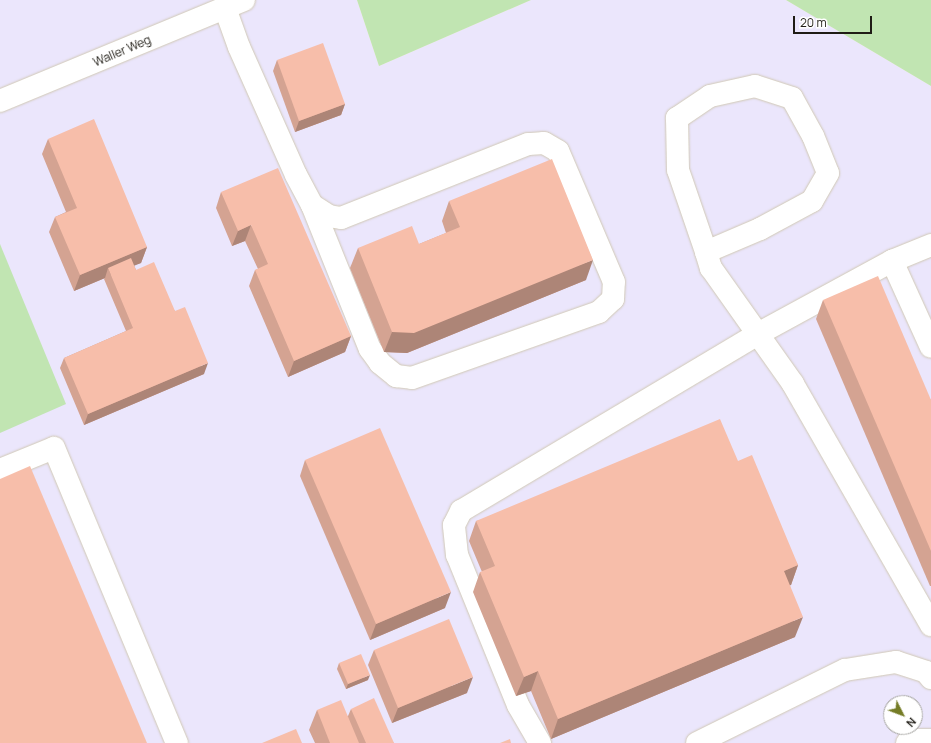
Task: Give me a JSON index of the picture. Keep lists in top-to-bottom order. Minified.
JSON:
{"streets":{"street":["Waller Weg"]},"scale_bar":"20 m","north":"bottom right"}
